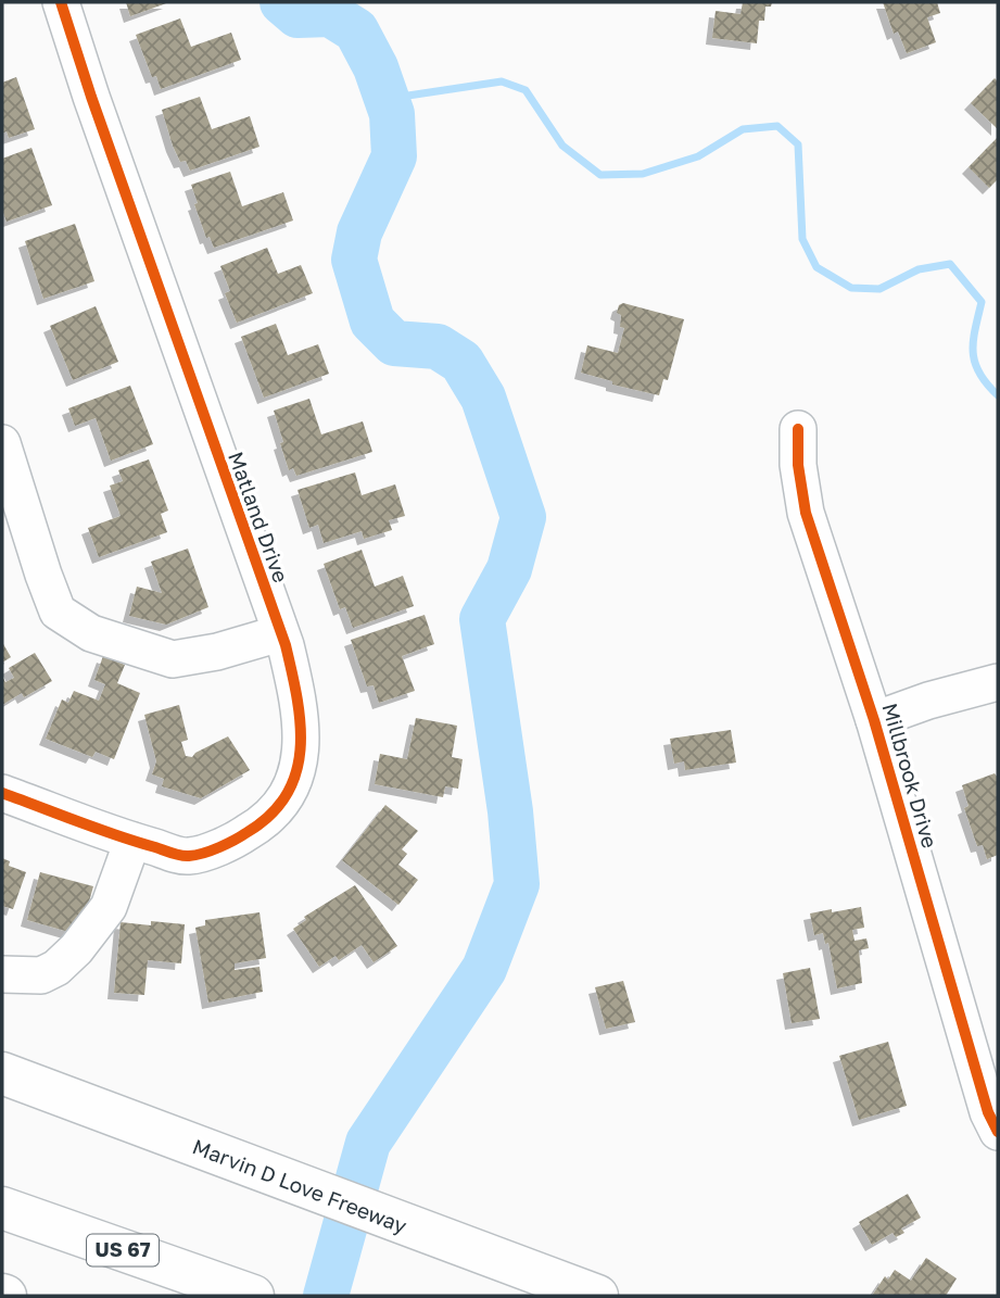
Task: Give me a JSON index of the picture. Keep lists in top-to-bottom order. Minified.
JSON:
{"streets":{"main road":["Marvin D Love Freeway","US 67"],"street":["Matland Drive","Millbrook Drive"]}}
